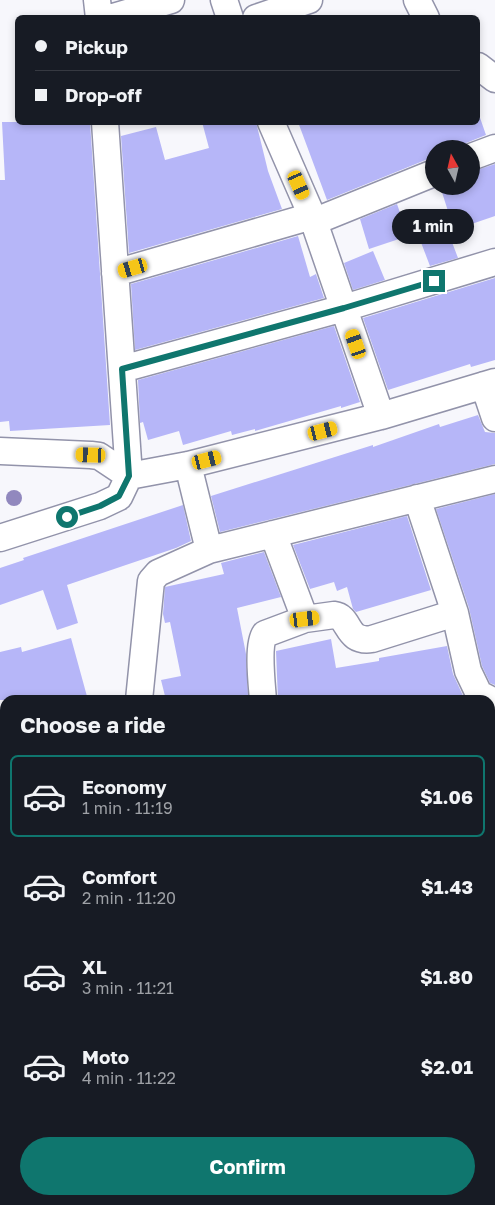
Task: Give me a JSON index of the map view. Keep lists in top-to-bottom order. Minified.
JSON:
{"north":"top","page":{"banner":["Pickup","Drop-off"],"bubble":"1 min","heading":"Choose a ride","list":[{"name":"Economy","note":"1 min · 11:19","value":"$1.06"},{"name":"Comfort","note":"2 min · 11:20","value":"$1.43"},{"name":"XL","note":"3 min · 11:21","value":"$1.80"},{"name":"Moto","note":"4 min · 11:22","value":"$2.01"}],"buttons":"Confirm"}}
